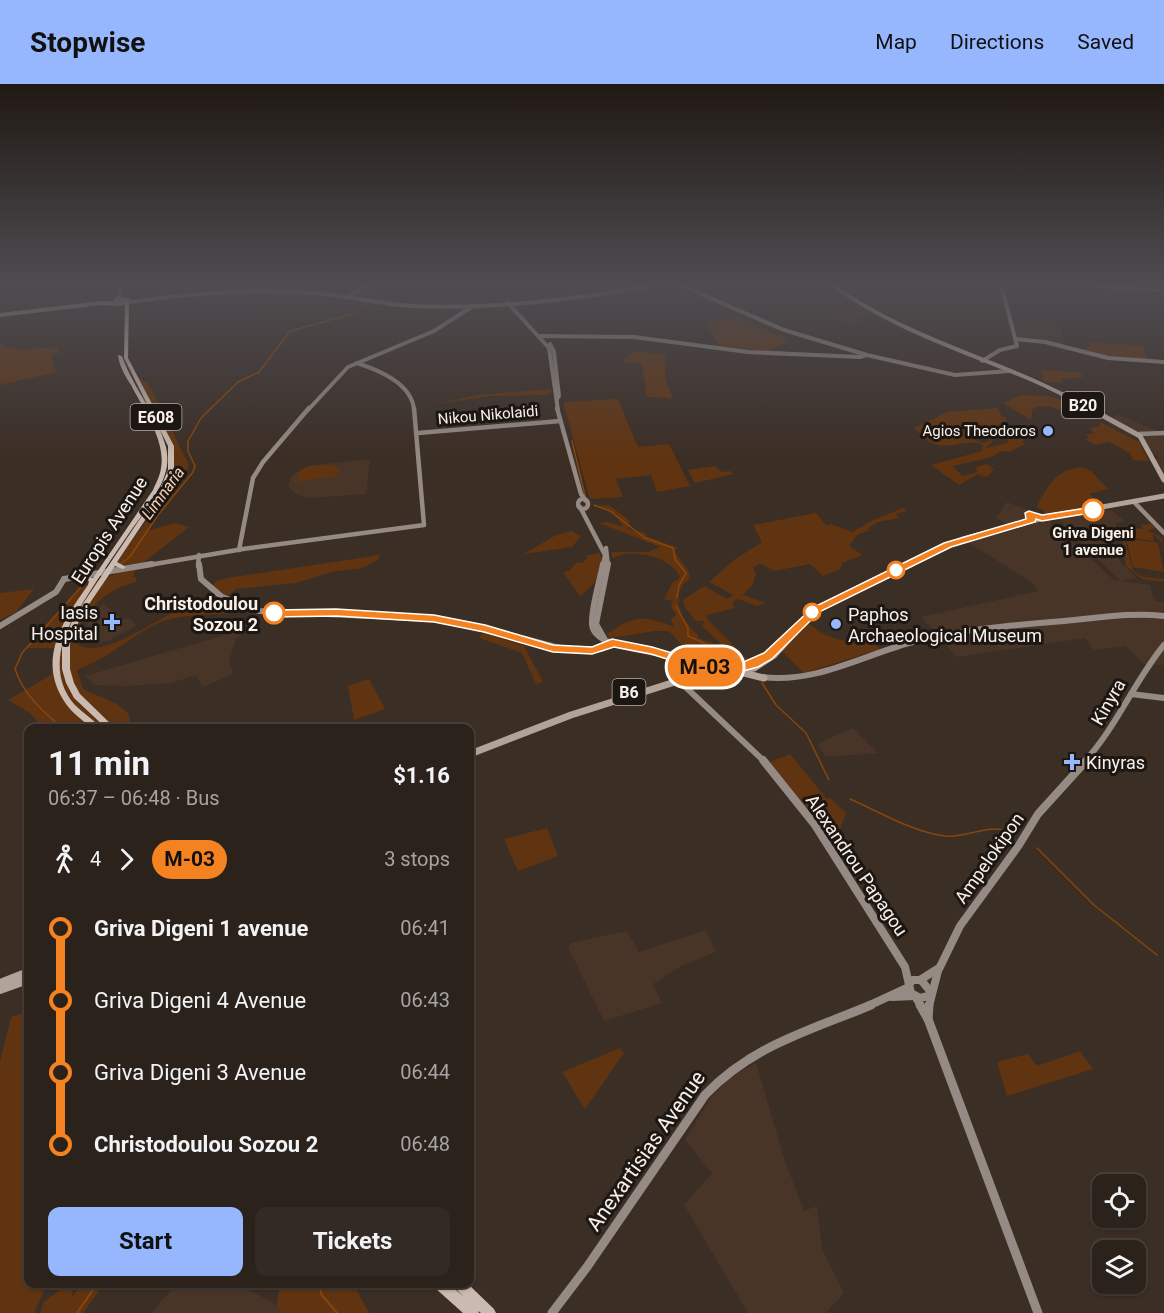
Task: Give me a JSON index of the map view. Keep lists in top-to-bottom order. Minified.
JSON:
{"streets":{"highway":["E608","Europis Avenue"],"main road":["B20","B6"],"street":["Nikou Nikolaidi","Kinyra","Ampelokipon","Alexandrou Papagou","Anexartisias Avenue"]},"crossings":[["B6","Alexandrou Papagou"],["Kinyra","Ampelokipon"],["Ampelokipon","Alexandrou Papagou"],["Ampelokipon","Anexartisias Avenue"],["Alexandrou Papagou","Anexartisias Avenue"]],"water":["Limnaria"],"places":{"other":["Agios Theodoros","Griva Digeni 1 avenue","Christodoulou Sozou 2","Paphos Archaeological Museum"],"health":["Iasis Hospital","Kinyras"]},"lines":["bus line M-03"],"page":{"header":"Stopwise","nav":["Map","Directions","Saved"],"on_map":"M-03","heading":["11 min","06:37 – 06:48 · Bus","$1.16"],"legs":["4","M-03","3 stops"],"list":[{"name":"Griva Digeni 1 avenue","value":"06:41"},{"name":"Griva Digeni 4 Avenue","value":"06:43"},{"name":"Griva Digeni 3 Avenue","value":"06:44"},{"name":"Christodoulou Sozou 2","value":"06:48"}],"buttons":["Start","Tickets"]}}
